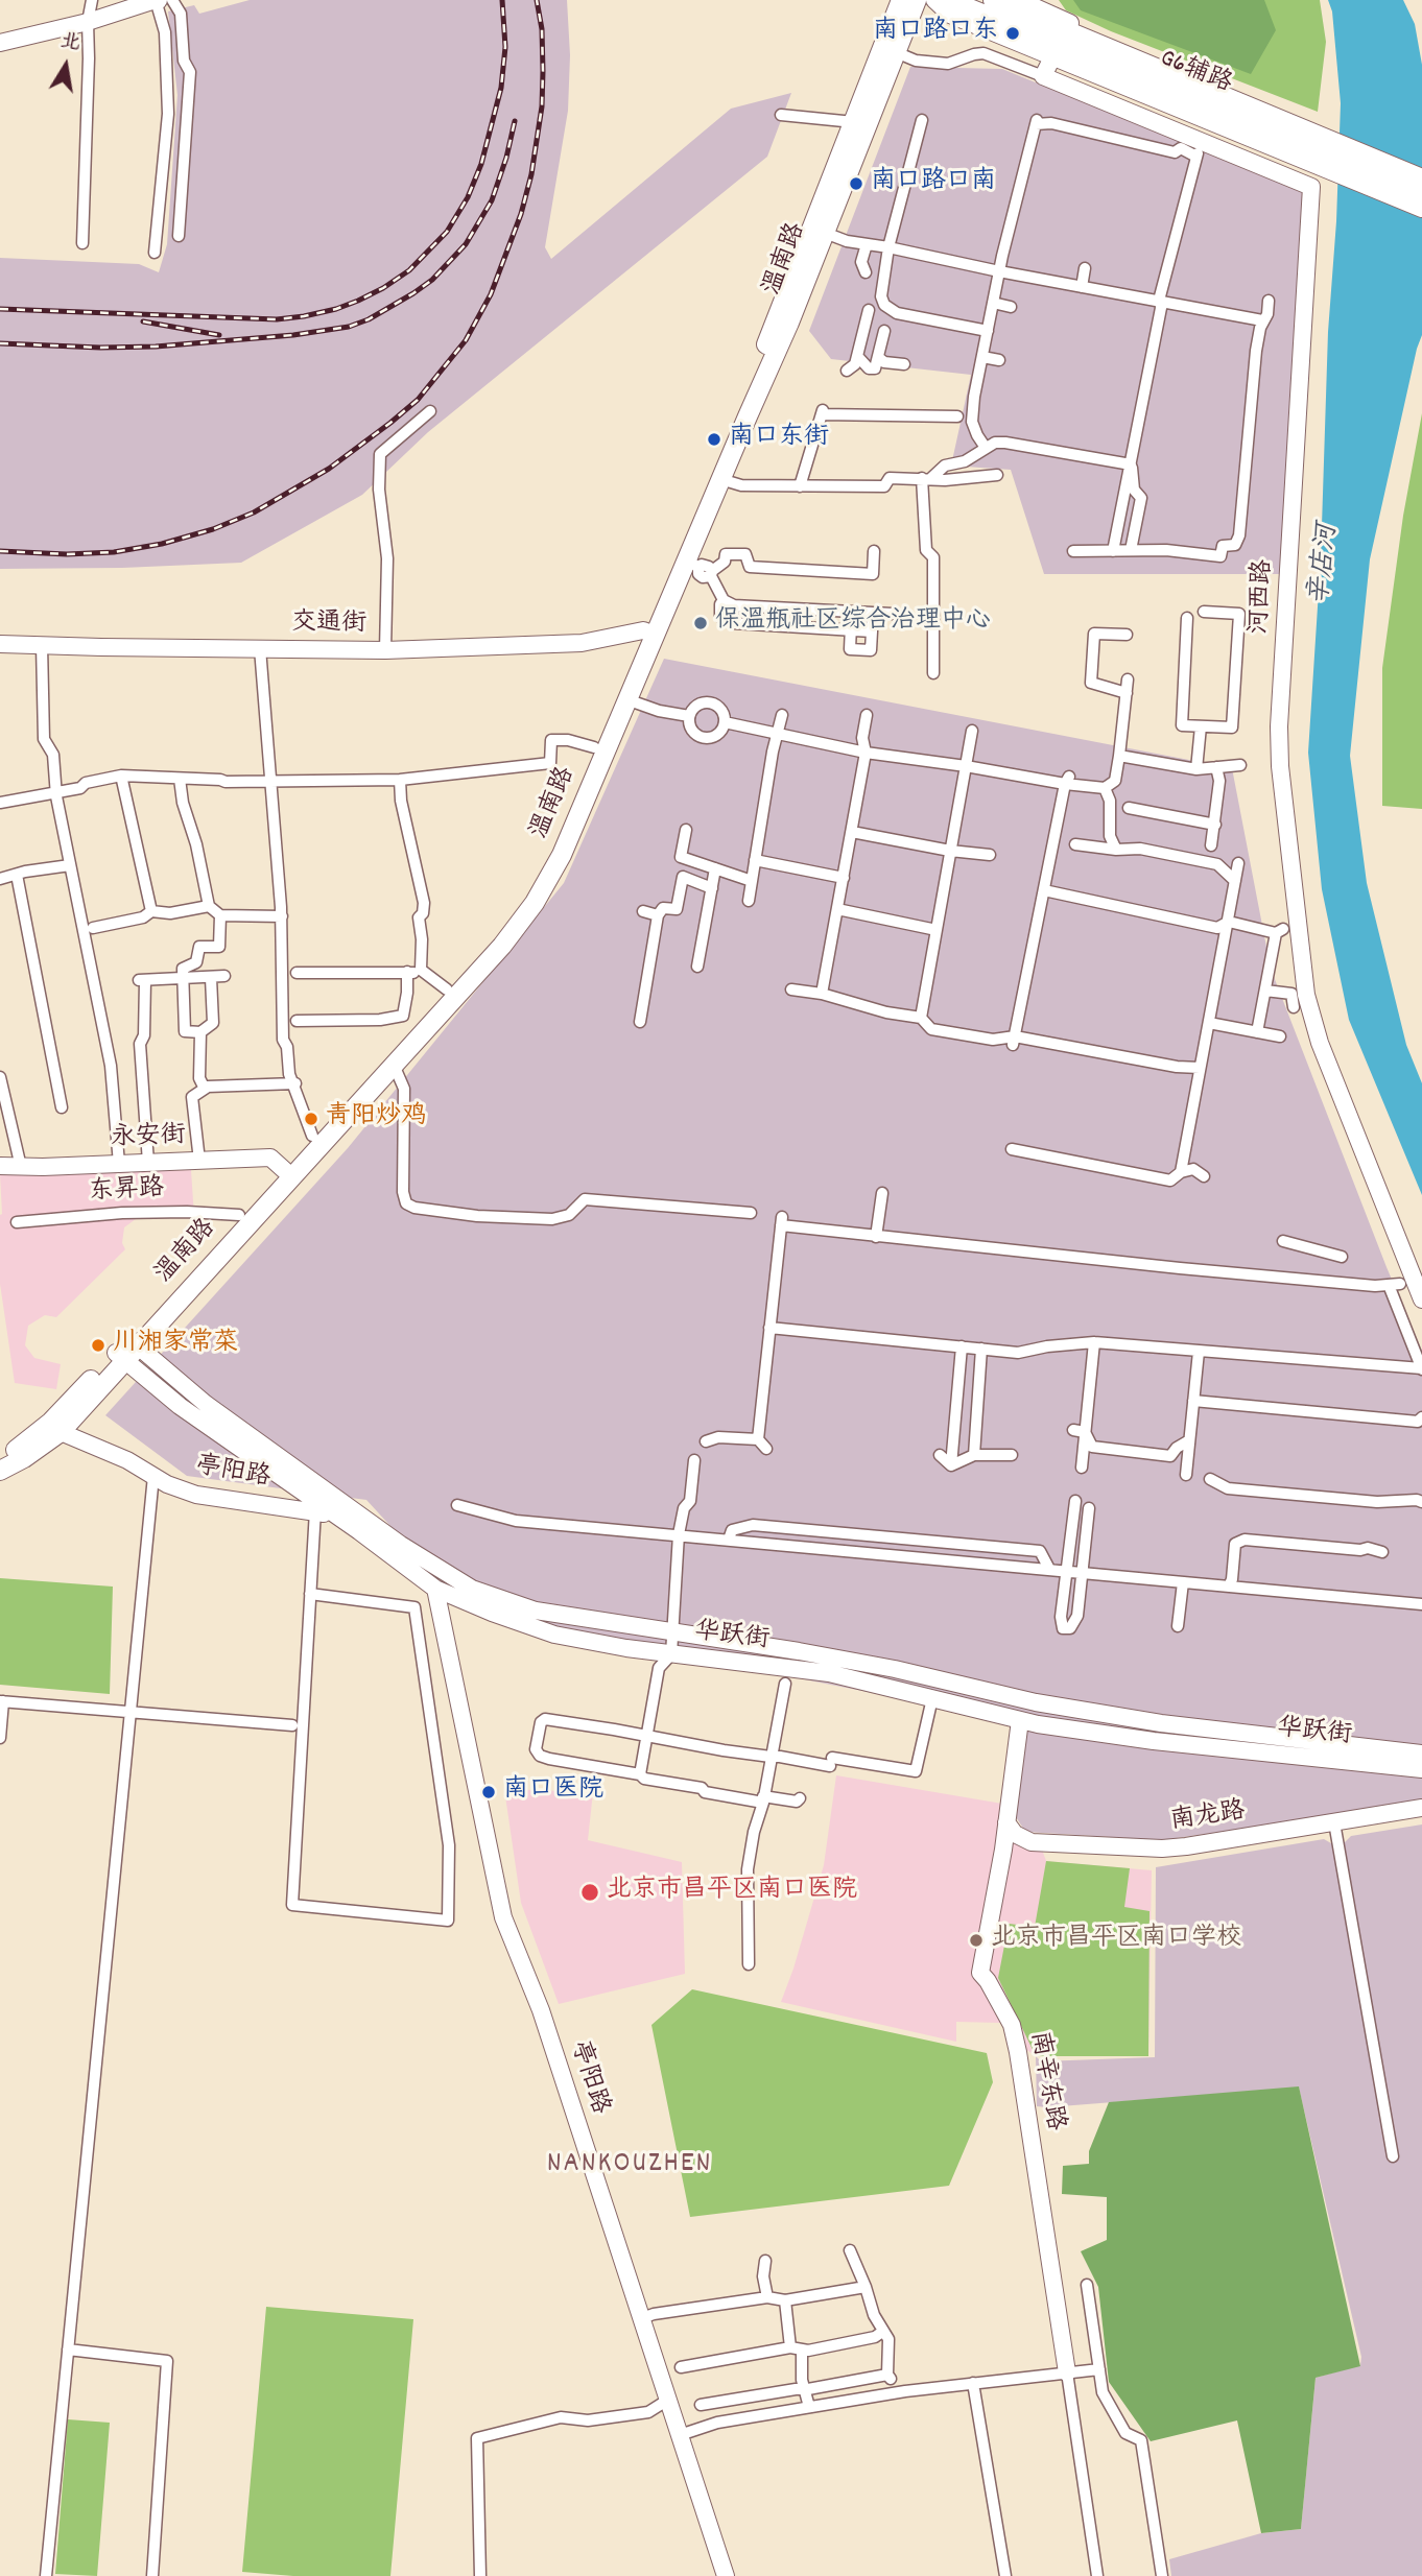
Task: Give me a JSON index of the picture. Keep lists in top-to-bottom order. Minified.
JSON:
{"streets":{"main road":["G6辅路","温南路"],"street":["河西路","交通街","永安街","东昇路","亭阳路","华跃街","南龙路","南辛东路"]},"crossings":[["温南路","交通街"],["温南路","永安街"],["温南路","东昇路"],["温南路","亭阳路"],["温南路","华跃街"],["亭阳路","华跃街"],["华跃街","南辛东路"],["南龙路","南辛东路"]],"districts":["NANKOUZHEN"],"water":["辛店河"],"places":["南口路口东","南口路口南","南口东街","保温瓶社区综合治理中心","青阳炒鸡","川湘家常菜","南口医院","北京市昌平区南口医院","北京市昌平区南口学校"],"north":"top"}
